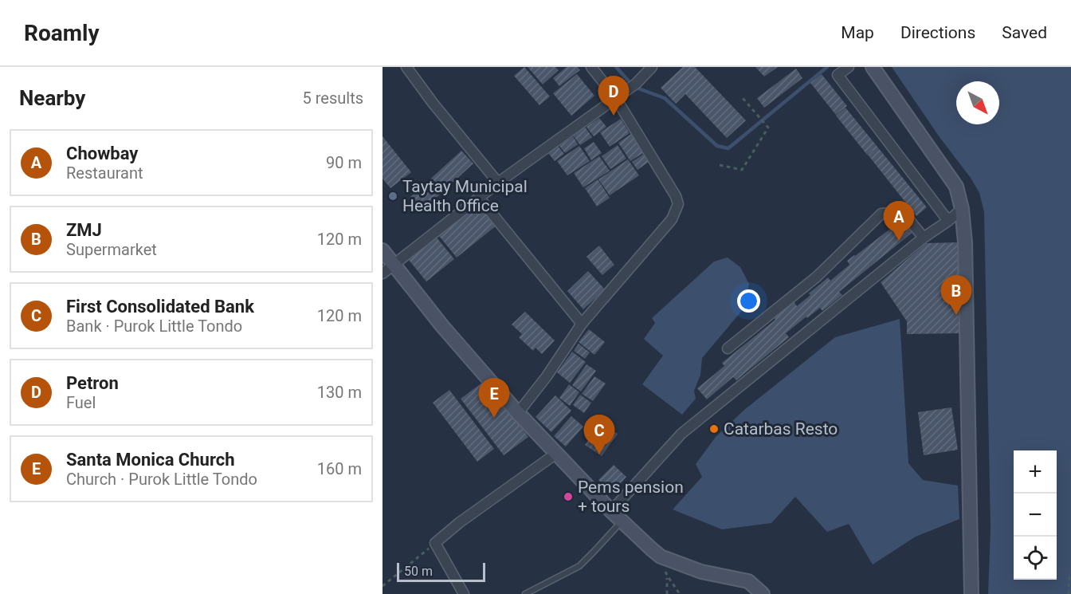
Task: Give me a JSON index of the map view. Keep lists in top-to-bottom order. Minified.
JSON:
{"places":["Taytay Municipal Health Office","Catarbas Resto","Pems pension + tours"],"scale_bar":"50 m","north":"bottom right","page":{"header":"Roamly","nav":["Map","Directions","Saved"],"heading":["Nearby","5 results"],"pins":["D","A","B","E","C"],"list":[{"mark":"A","name":"Chowbay","note":"Restaurant","value":"90 m"},{"mark":"B","name":"ZMJ","note":"Supermarket","value":"120 m"},{"mark":"C","name":"First Consolidated Bank","note":"Bank · Purok Little Tondo","value":"120 m"},{"mark":"D","name":"Petron","note":"Fuel","value":"130 m"},{"mark":"E","name":"Santa Monica Church","note":"Church · Purok Little Tondo","value":"160 m"}],"map_buttons":["+","−"],"scale":"50 m"}}
